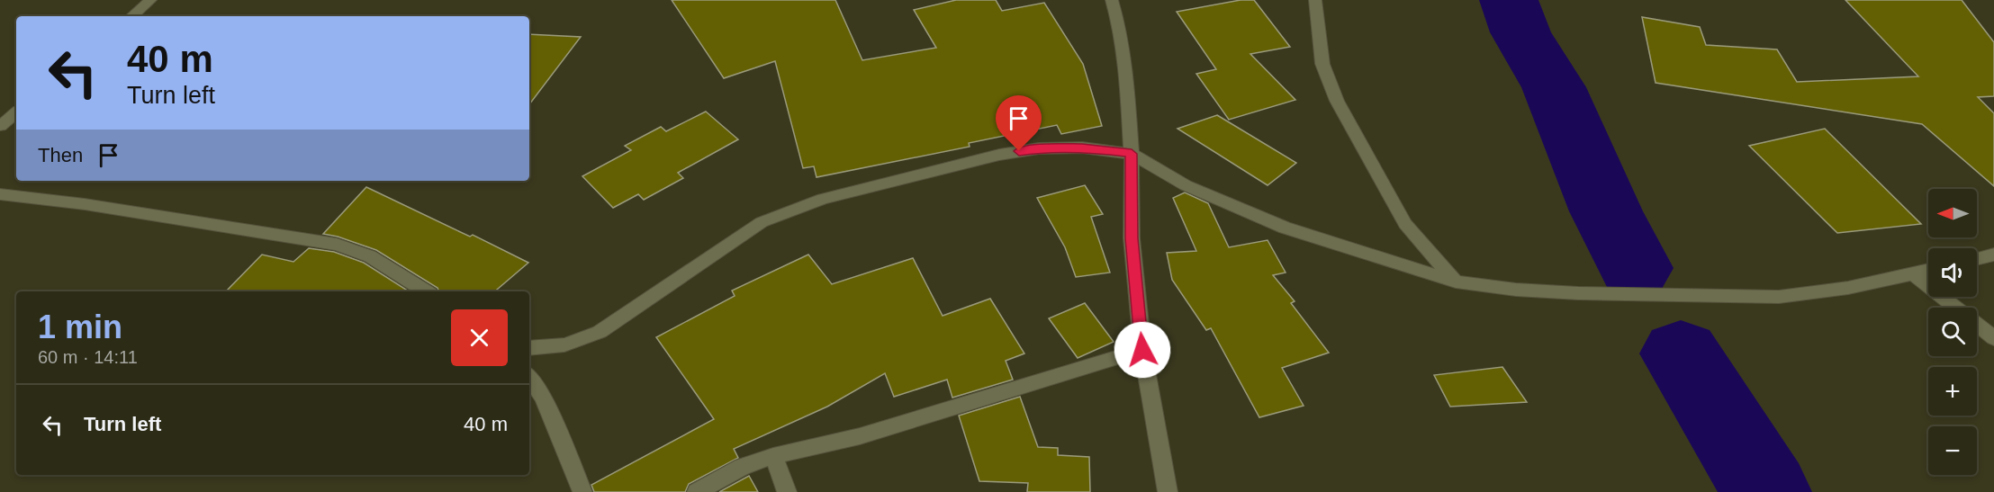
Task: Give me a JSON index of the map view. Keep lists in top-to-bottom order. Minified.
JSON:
{"north":"left","page":{"turn":["40 m","Turn left"],"then":"Then","map_buttons":["+","−"],"heading":["1 min","60 m · 14:11"],"list":[{"name":"Turn left","value":"40 m"}]}}
